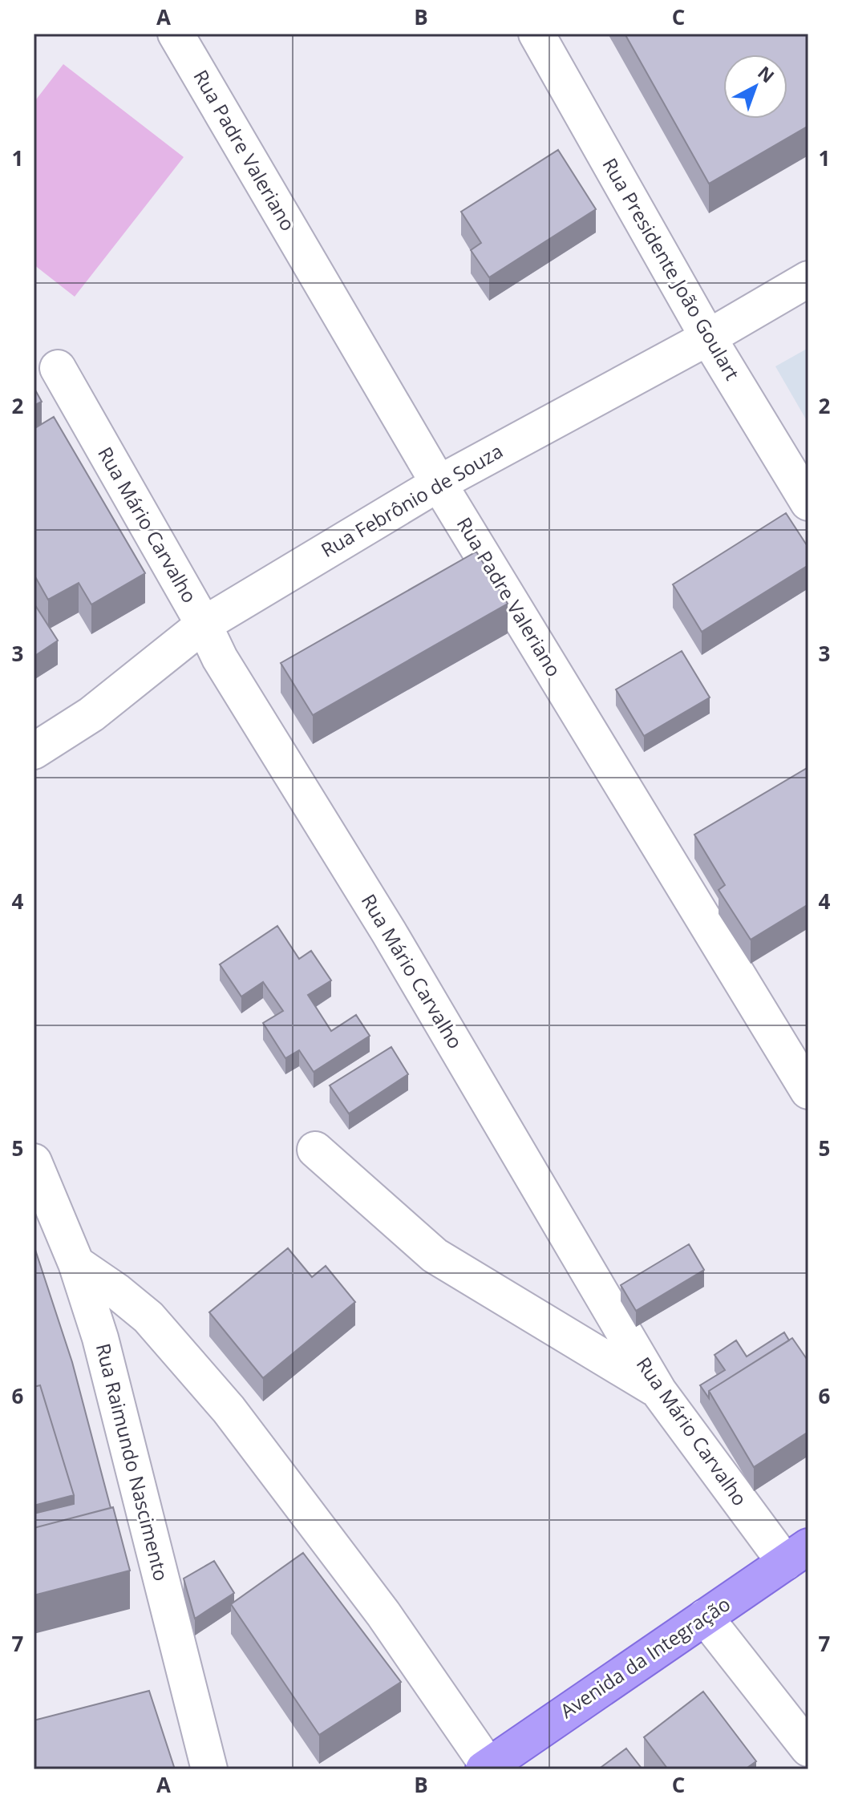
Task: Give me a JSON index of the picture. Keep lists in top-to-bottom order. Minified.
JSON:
{"streets":{"main road":["Avenida da Integração"],"street":["Rua Padre Valeriano","Rua Presidente João Goulart","Rua Febrônio de Souza","Rua Mário Carvalho","Rua Raimundo Nascimento"]},"crossings":[["Rua Padre Valeriano","Rua Febrônio de Souza"],["Rua Presidente João Goulart","Rua Febrônio de Souza"],["Rua Febrônio de Souza","Rua Mário Carvalho"],["Rua Mário Carvalho","Avenida da Integração"]],"north":"top right","grid":{"columns":["A","B","C"],"rows":["1","2","3","4","5","6","7"]}}
